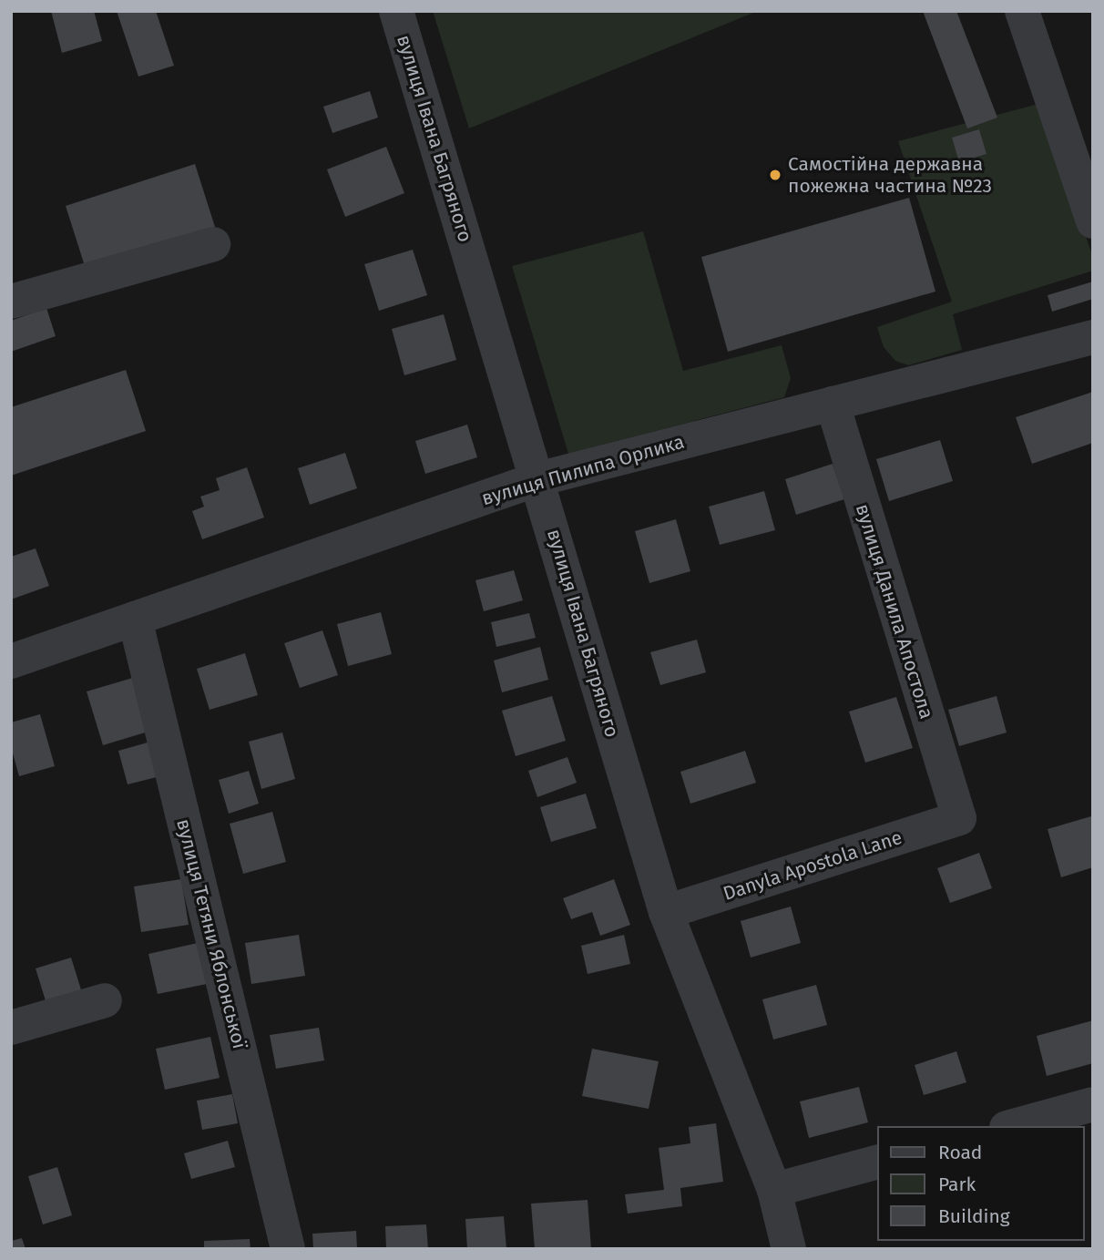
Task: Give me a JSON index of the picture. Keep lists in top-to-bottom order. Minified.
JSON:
{"streets":{"street":["вулиця Івана Багряного","вулиця Пилипа Орлика","вулиця Данила Апостола","Danyla Apostola Lane","вулиця Тетяни Яблонської"]},"crossings":[["вулиця Івана Багряного","вулиця Пилипа Орлика"],["вулиця Івана Багряного","Danyla Apostola Lane"],["вулиця Пилипа Орлика","вулиця Данила Апостола"],["вулиця Пилипа Орлика","вулиця Тетяни Яблонської"],["вулиця Данила Апостола","Danyla Apostola Lane"]],"places":["Самостійна державна пожежна частина №23"],"legend":["Road","Park","Building"]}
